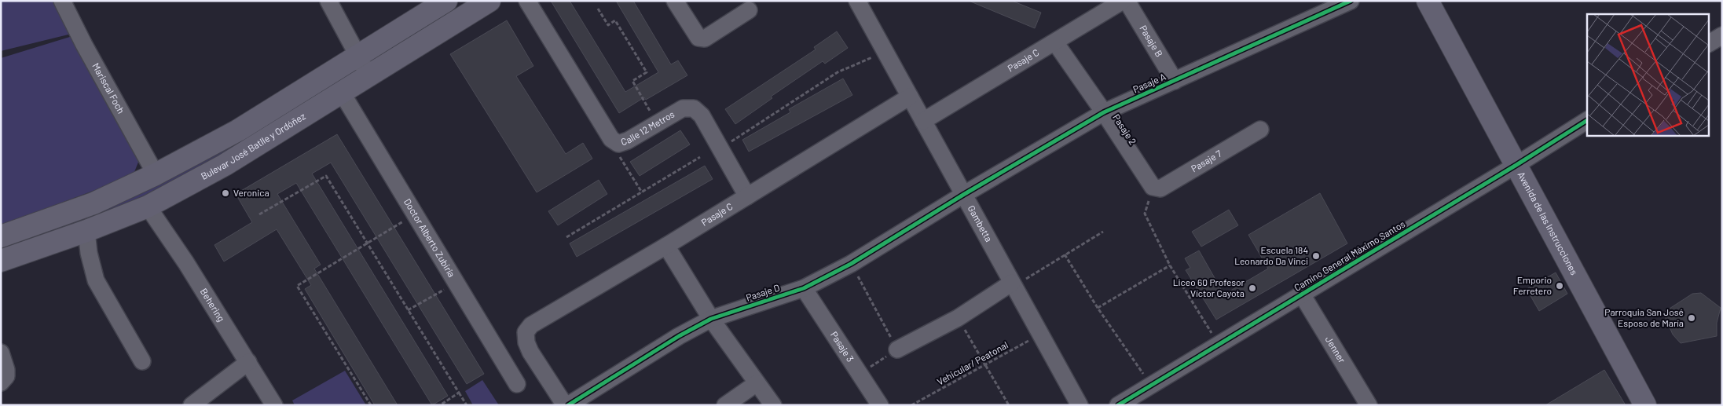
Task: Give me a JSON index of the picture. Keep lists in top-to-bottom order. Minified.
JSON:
{"streets":{"main road":["Bulevar José Batlle y Ordóñez","Avenida de las Instrucciones"],"street":["Pasaje B","Pasaje C","Pasaje A","Mariscal Foch","Calle 12 Metros","Pasaje 2","Pasaje 7","Gambetta","Doctor Alberto Zubiría","Camino General Máximo Santos","Pasaje D","Behering","Pasaje 3","Jenner"],"path":["Vehicular/ Peatonal"]},"crossings":[["Pasaje B","Pasaje A"],["Pasaje C","Calle 12 Metros"],["Pasaje C","Pasaje 2"],["Pasaje C","Gambetta"],["Pasaje C","Pasaje D"],["Pasaje A","Pasaje 2"],["Pasaje A","Gambetta"],["Pasaje A","Pasaje D"],["Pasaje 2","Pasaje 7"],["Bulevar José Batlle y Ordóñez","Doctor Alberto Zubiría"],["Bulevar José Batlle y Ordóñez","Behering"],["Gambetta","Pasaje D"],["Gambetta","Vehicular/ Peatonal"],["Avenida de las Instrucciones","Camino General Máximo Santos"],["Camino General Máximo Santos","Jenner"],["Pasaje D","Pasaje 3"]],"places":["Veronica","Escuela 184 Leonardo Da Vinci","Emporio Ferretero","Liceo 60 Profesor Víctor Cayota","Parroquia San José Esposo de María"]}
